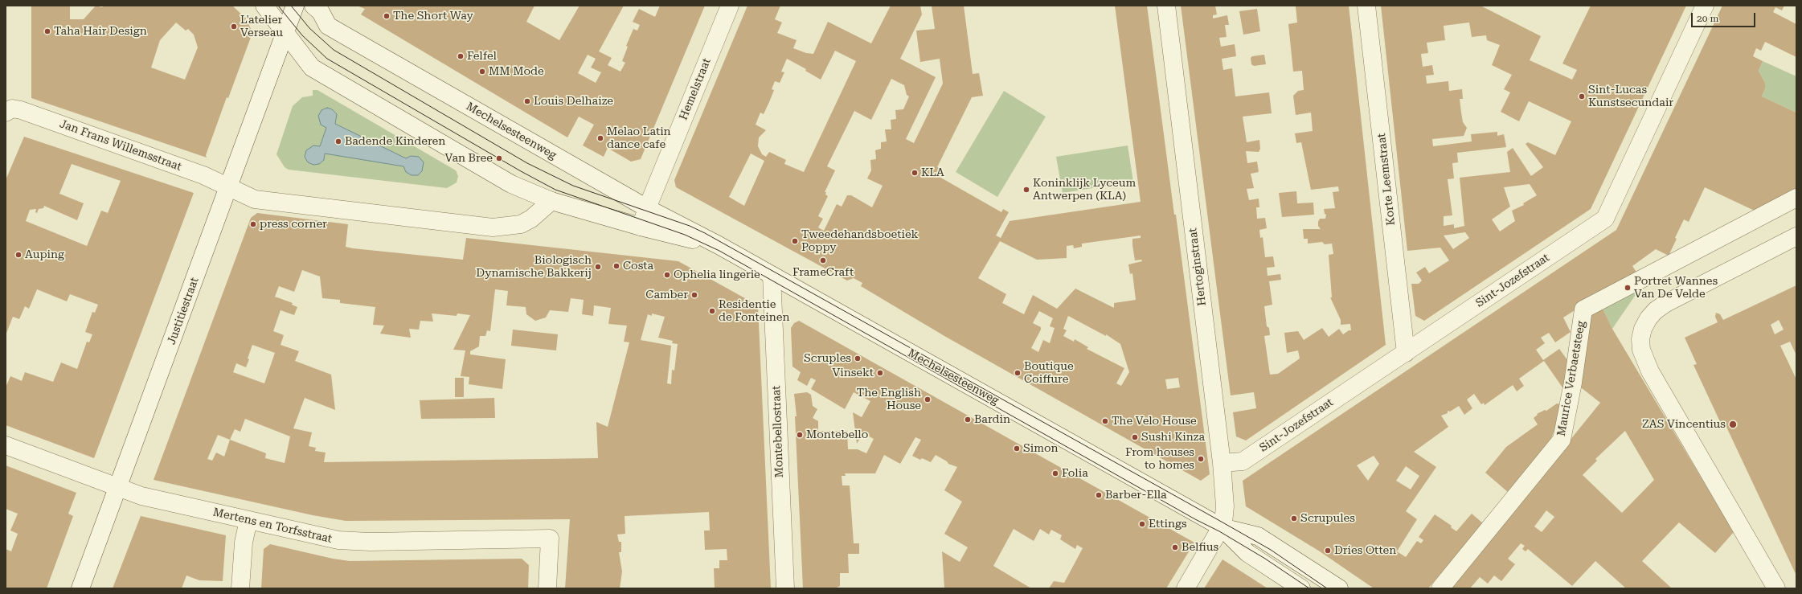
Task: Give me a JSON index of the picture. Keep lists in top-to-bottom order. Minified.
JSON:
{"streets":{"street":["Hemelstraat","Mechelsesteenweg","Jan Frans Willemsstraat","Korte Leemstraat","Hertoginstraat","Sint-Jozefstraat","Justitiestraat","Maurice Verbaetsteeg","Montebellostraat","Mertens en Torfsstraat"]},"crossings":[["Hemelstraat","Mechelsesteenweg"],["Mechelsesteenweg","Hertoginstraat"],["Mechelsesteenweg","Justitiestraat"],["Mechelsesteenweg","Montebellostraat"],["Jan Frans Willemsstraat","Justitiestraat"],["Korte Leemstraat","Sint-Jozefstraat"],["Hertoginstraat","Sint-Jozefstraat"],["Justitiestraat","Mertens en Torfsstraat"]],"places":["The Short Way","L'atelier Verseau","Taha Hair Design","Felfel","MM Mode","Sint-Lucas Kunstsecundair","Louis Delhaize","Melao Latin dance cafe","Badende Kinderen","Van Bree","KLA","Koninklijk Lyceum Antwerpen (KLA)","press corner","Tweedehandsboetiek Poppy","Auping","FrameCraft","Costa","Biologisch Dynamische Bakkerij","Ophelia lingerie","Portret Wannes Van De Velde","Camber","Residentie de Fonteinen","Scruples","Vinsekt","Boutique Coiffure","The English House","Bardin","The Velo House","ZAS Vincentius","Montebello","Sushi Kinza","Simon","From houses to homes","Folia","Barber-Ella","Scrupules","Ettings","Belfius","Dries Otten"],"scale_bar":"20 m"}
